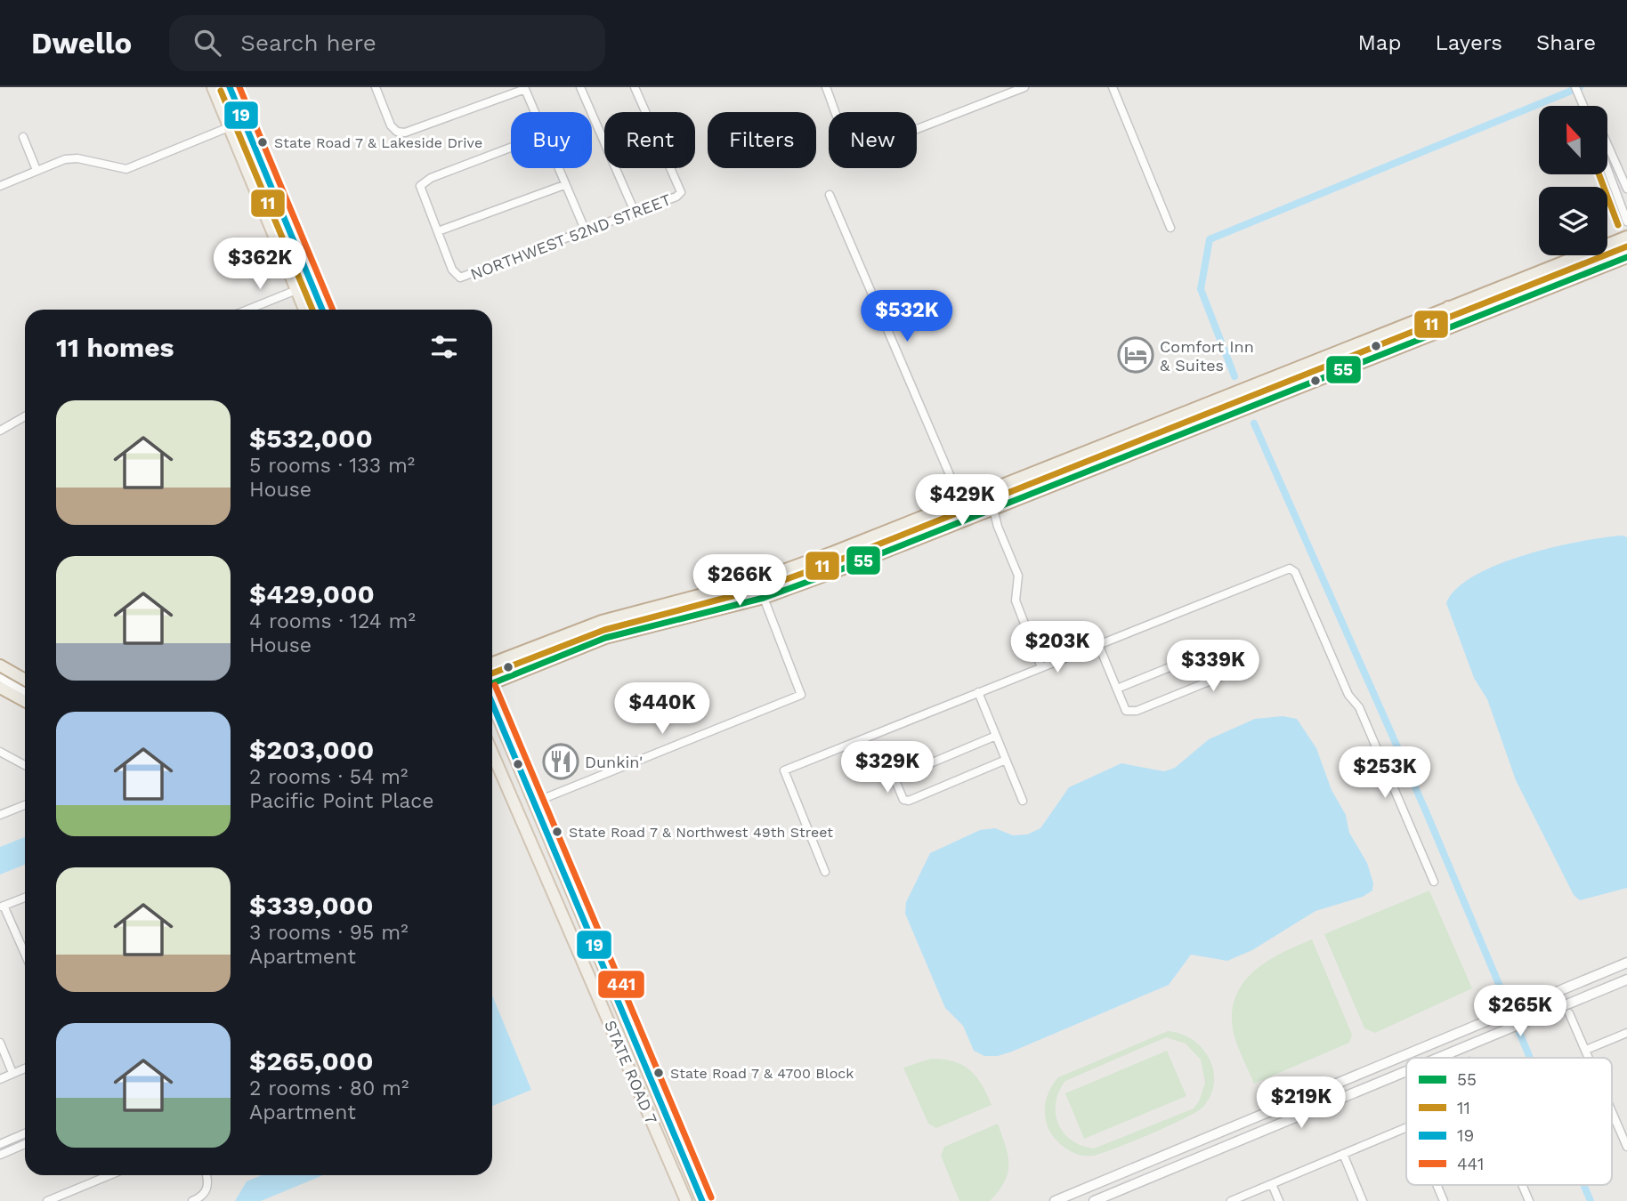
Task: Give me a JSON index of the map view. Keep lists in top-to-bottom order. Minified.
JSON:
{"streets":{"main road":["STATE ROAD 7"],"street":["NORTHWEST 52ND STREET"]},"places":{"other":["State Road 7 & Lakeside Drive","State Road 7 & Northwest 49th Street","State Road 7 & 4700 Block"],"hotel":["Comfort Inn & Suites"],"restaurant":["Dunkin'"]},"lines":["transit line 19","transit line 441","transit line 11","transit line 55"],"legend":["55","11","19","441"],"north":"top","page":{"header":"Dwello","search":"Search here","nav":["Map","Layers","Share"],"chip":["Buy","Rent","Filters","New"],"price":["$362K","$532K","$429K","$266K","$203K","$339K","$440K","$329K","$253K","$265K","$219K"],"heading":"11 homes","list":[{"name":"$532,000","note":"5 rooms · 133 m² · House"},{"name":"$429,000","note":"4 rooms · 124 m² · House"},{"name":"$203,000","note":"2 rooms · 54 m² · Pacific Point Place"},{"name":"$339,000","note":"3 rooms · 95 m² · Apartment"},{"name":"$265,000","note":"2 rooms · 80 m² · Apartment"}]}}
